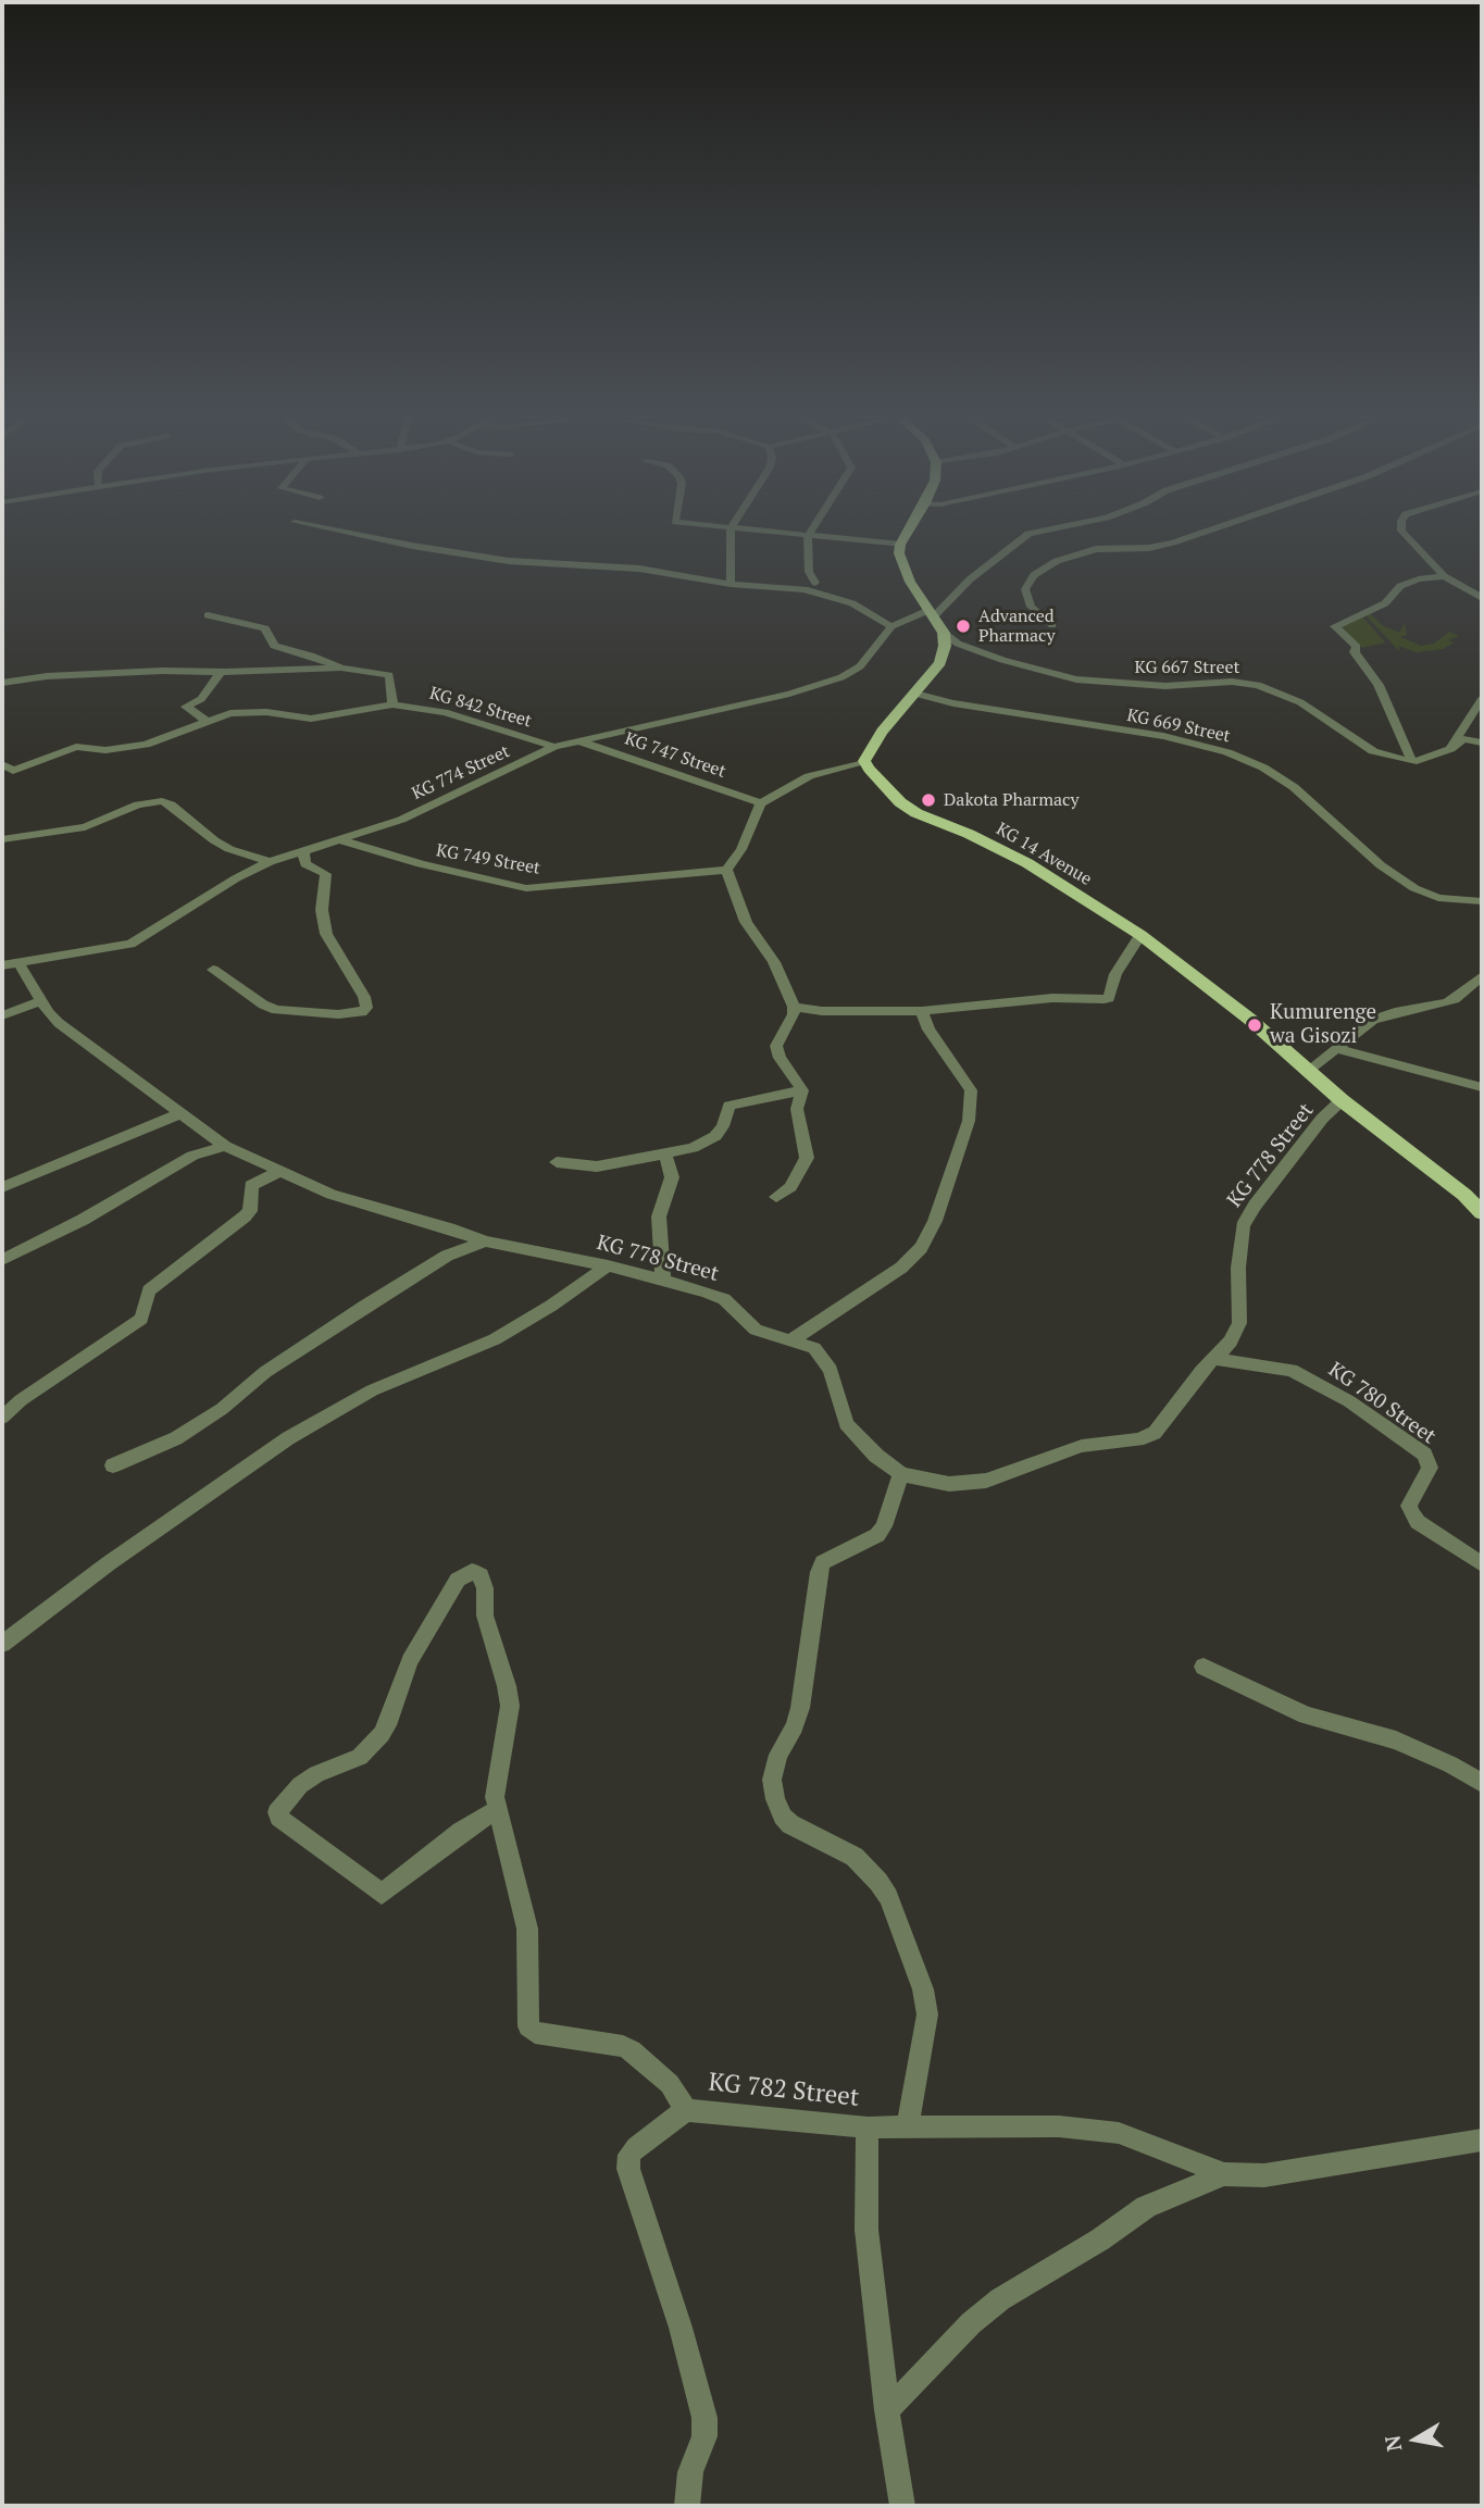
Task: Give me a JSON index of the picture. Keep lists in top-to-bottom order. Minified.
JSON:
{"streets":{"main road":["KG 14 Avenue"],"street":["KG 667 Street","KG 842 Street","KG 669 Street","KG 747 Street","KG 774 Street","KG 749 Street","KG 778 Street","KG 780 Street","KG 782 Street"]},"crossings":[["KG 842 Street","KG 774 Street"],["KG 747 Street","KG 774 Street"],["KG 774 Street","KG 749 Street"],["KG 774 Street","KG 778 Street"],["KG 14 Avenue","KG 778 Street"],["KG 778 Street","KG 780 Street"]],"places":["Advanced Pharmacy","Dakota Pharmacy","Kumurenge wa Gisozi"],"north":"left"}
